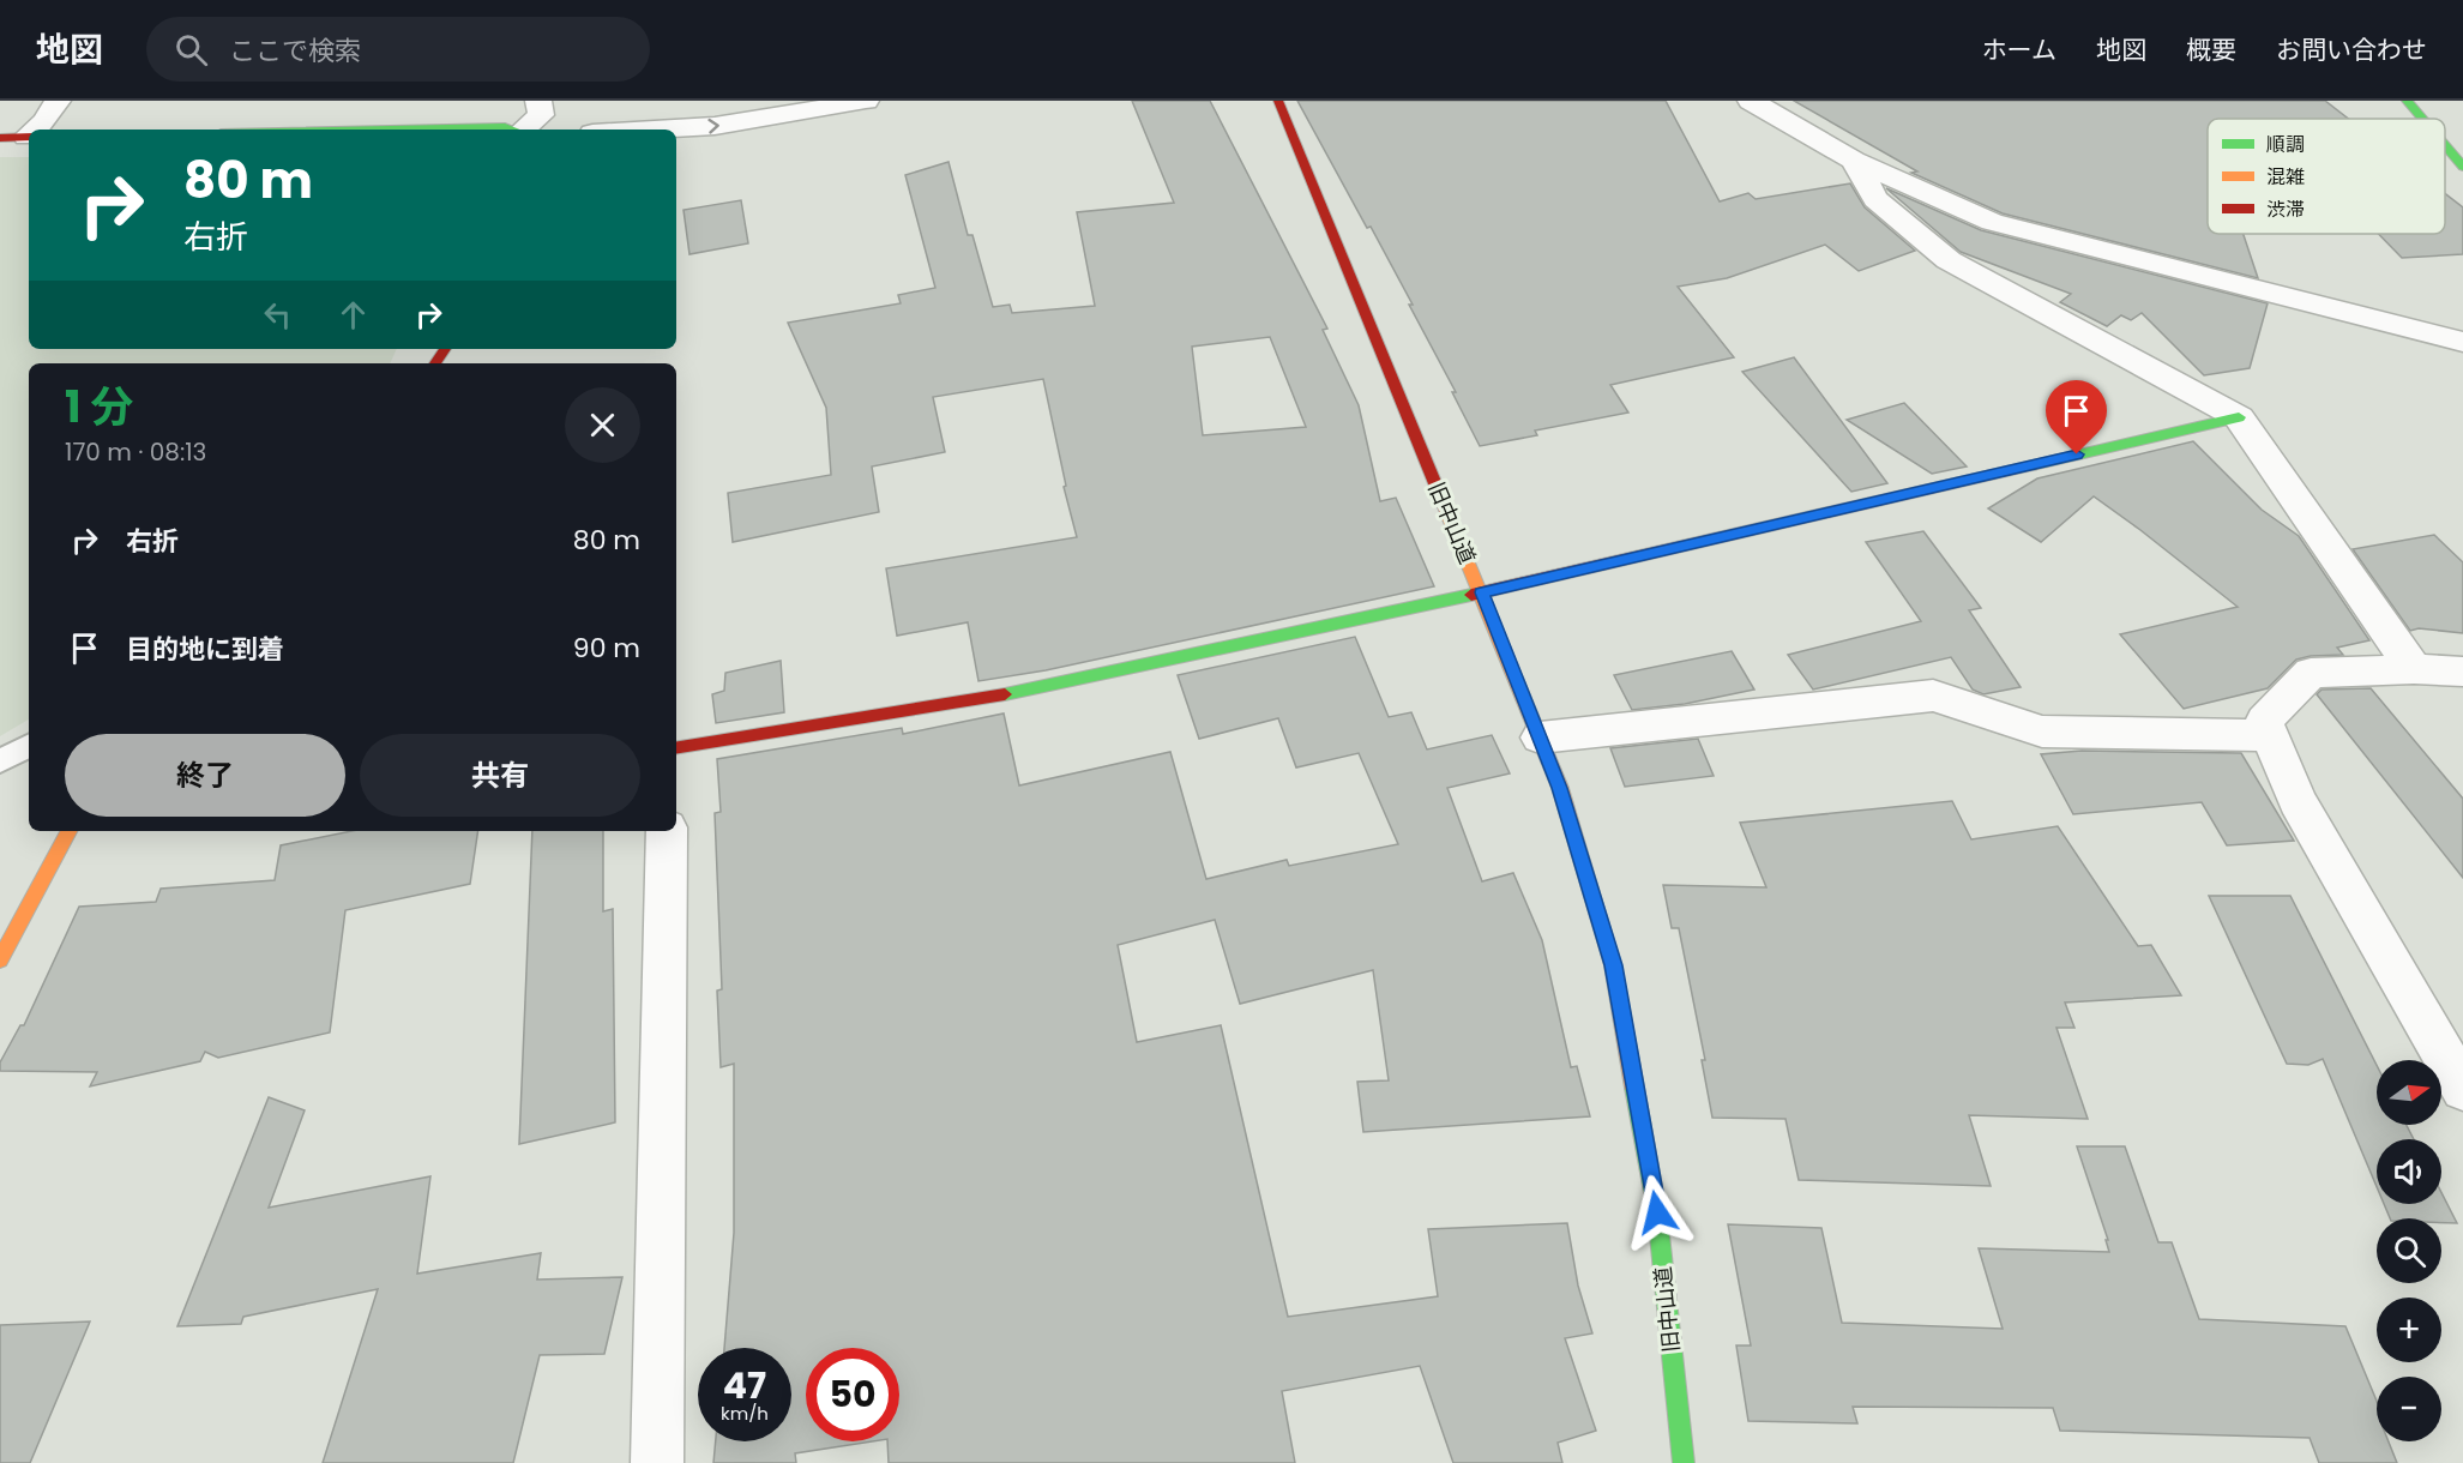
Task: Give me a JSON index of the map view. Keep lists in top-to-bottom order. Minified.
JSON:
{"streets":{"street":["旧中山道"]},"legend":["順調","混雑","渋滞"],"north":"right","page":{"header":"地図","search":"ここで検索","nav":["ホーム","地図","概要","お問い合わせ"],"turn":["80 m","右折"],"heading":["1 分","170 m · 08:13"],"list":[{"name":"右折","value":"80 m"},{"name":"目的地に到着","value":"90 m"}],"buttons":["終了","共有"],"map_buttons":["+","−"],"speed":"47 km/h","limit":"50"}}
